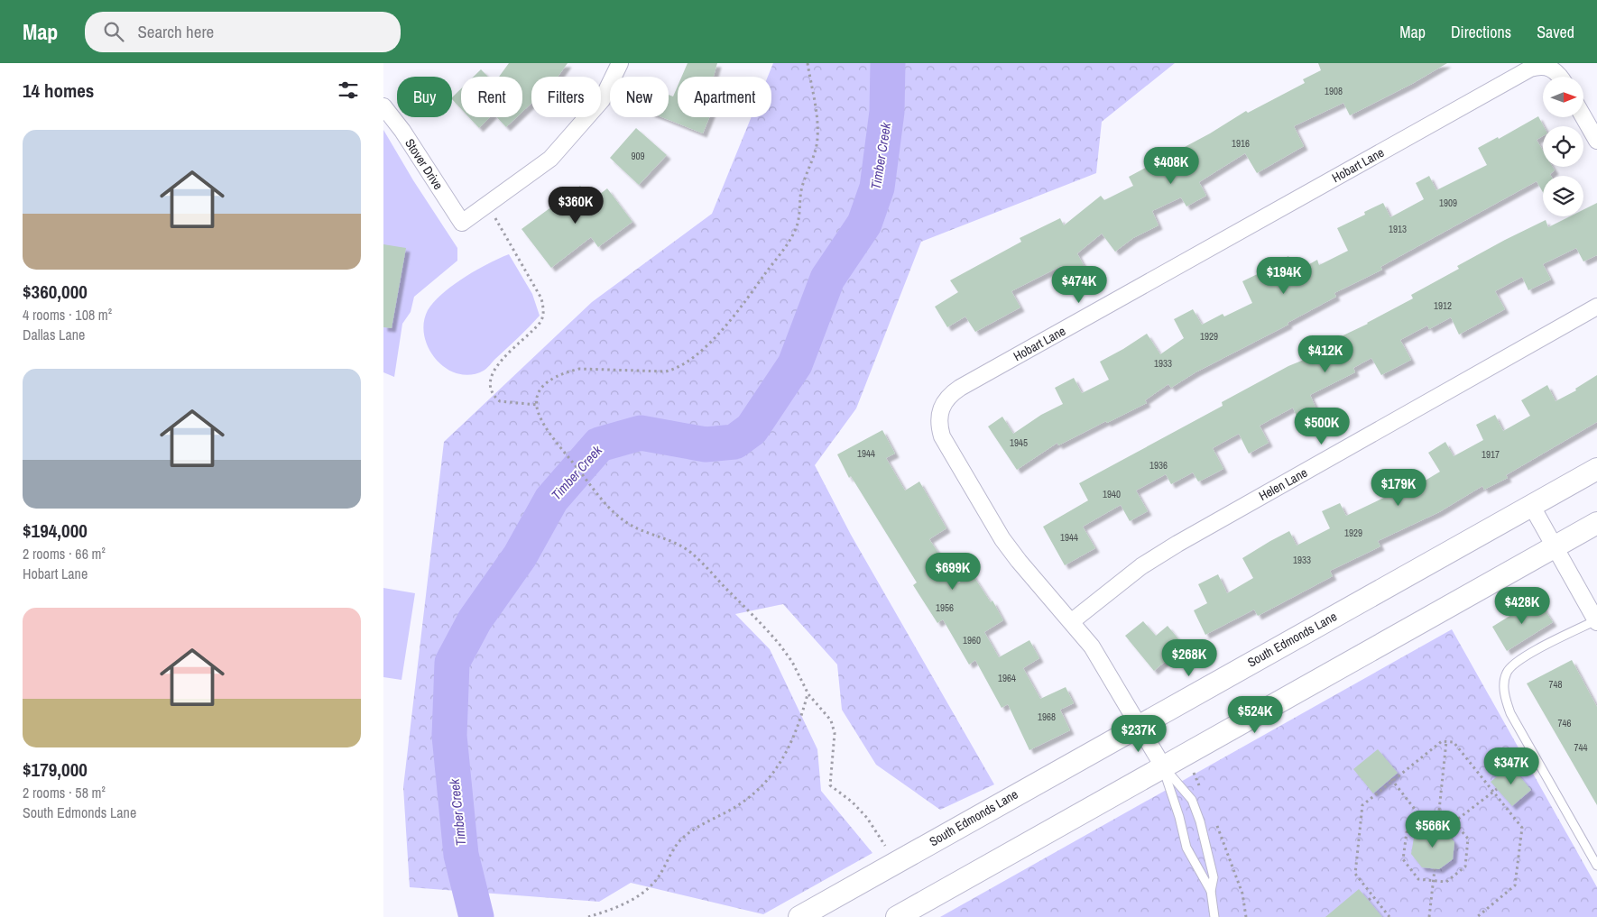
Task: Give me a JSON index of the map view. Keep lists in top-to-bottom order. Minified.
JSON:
{"streets":{"main road":["South Edmonds Lane"],"street":["Stover Drive","Hobart Lane","Helen Lane"]},"crossings":[["Hobart Lane","Helen Lane"],["Hobart Lane","South Edmonds Lane"]],"water":["Timber Creek"],"house_numbers":["1908","1916","909","1909","1913","1912","1929","1933","1945","1944","1917","1936","1940","1929","1944","1933","1956","1960","1964","748","1968","746","744"],"north":"right","page":{"header":"Map","search":"Search here","nav":["Map","Directions","Saved"],"heading":"14 homes","chip":["Buy","Rent","Filters","New","Apartment"],"list":[{"name":"$360,000","note":"4 rooms · 108 m² · Dallas Lane"},{"name":"$194,000","note":"2 rooms · 66 m² · Hobart Lane"},{"name":"$179,000","note":"2 rooms · 58 m² · South Edmonds Lane"}],"price":["$408K","$360K","$194K","$474K","$412K","$500K","$179K","$699K","$428K","$268K","$524K","$237K","$347K","$566K"]}}
